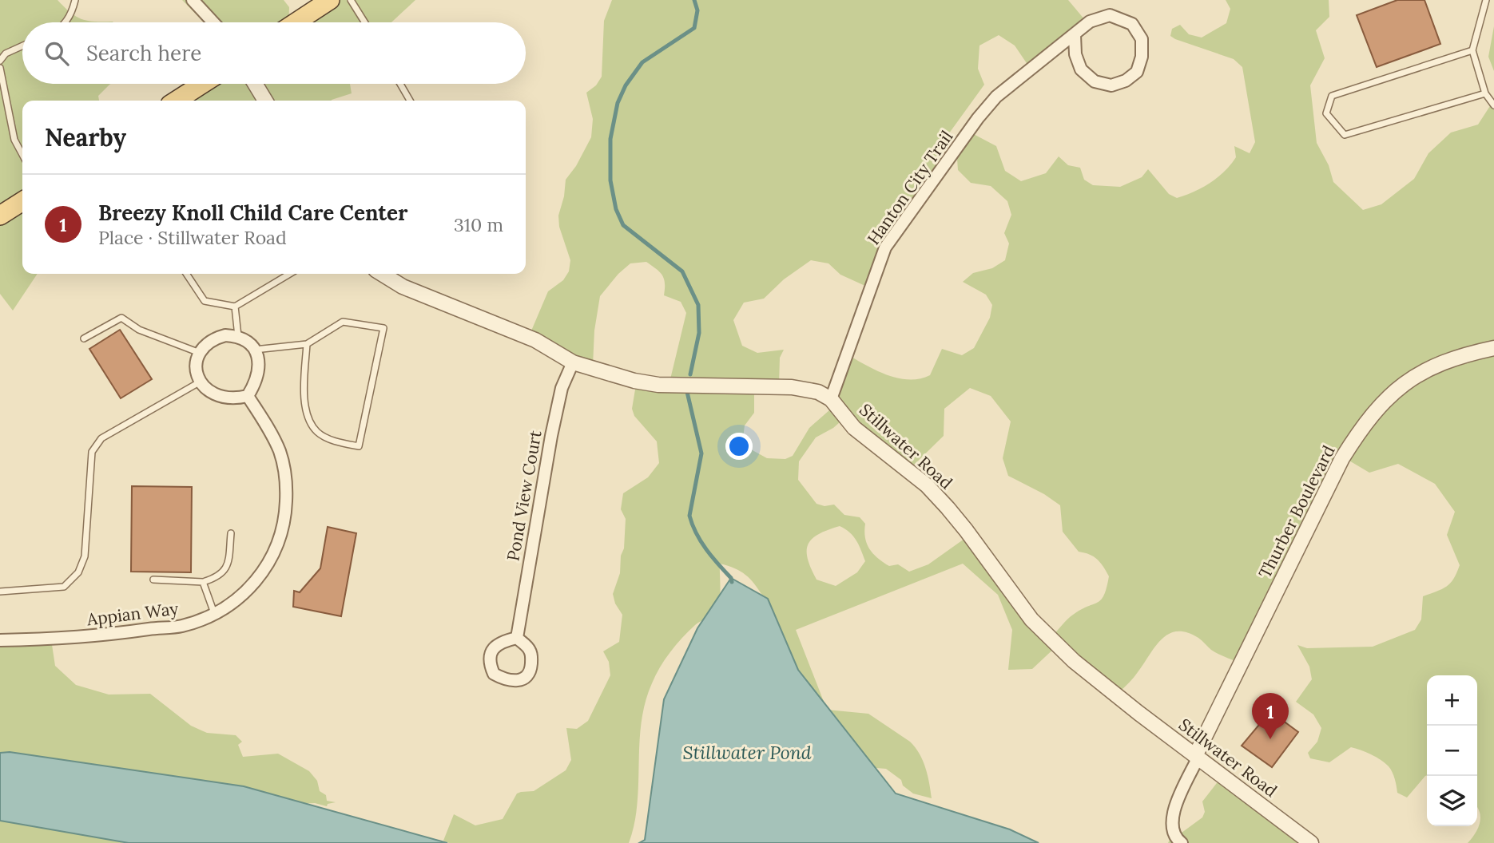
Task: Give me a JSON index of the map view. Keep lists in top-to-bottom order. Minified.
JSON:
{"streets":{"street":["Hanton City Trail","Stillwater Road","Pond View Court","Thurber Boulevard","Appian Way"]},"crossings":[["Hanton City Trail","Stillwater Road"],["Stillwater Road","Thurber Boulevard"]],"water":["Stillwater Pond"],"page":{"search":"Search here","heading":"Nearby","list":[{"mark":"1","name":"Breezy Knoll Child Care Center","note":"Place · Stillwater Road","value":"310 m"}],"map_buttons":["+","−"],"pins":"1"}}
